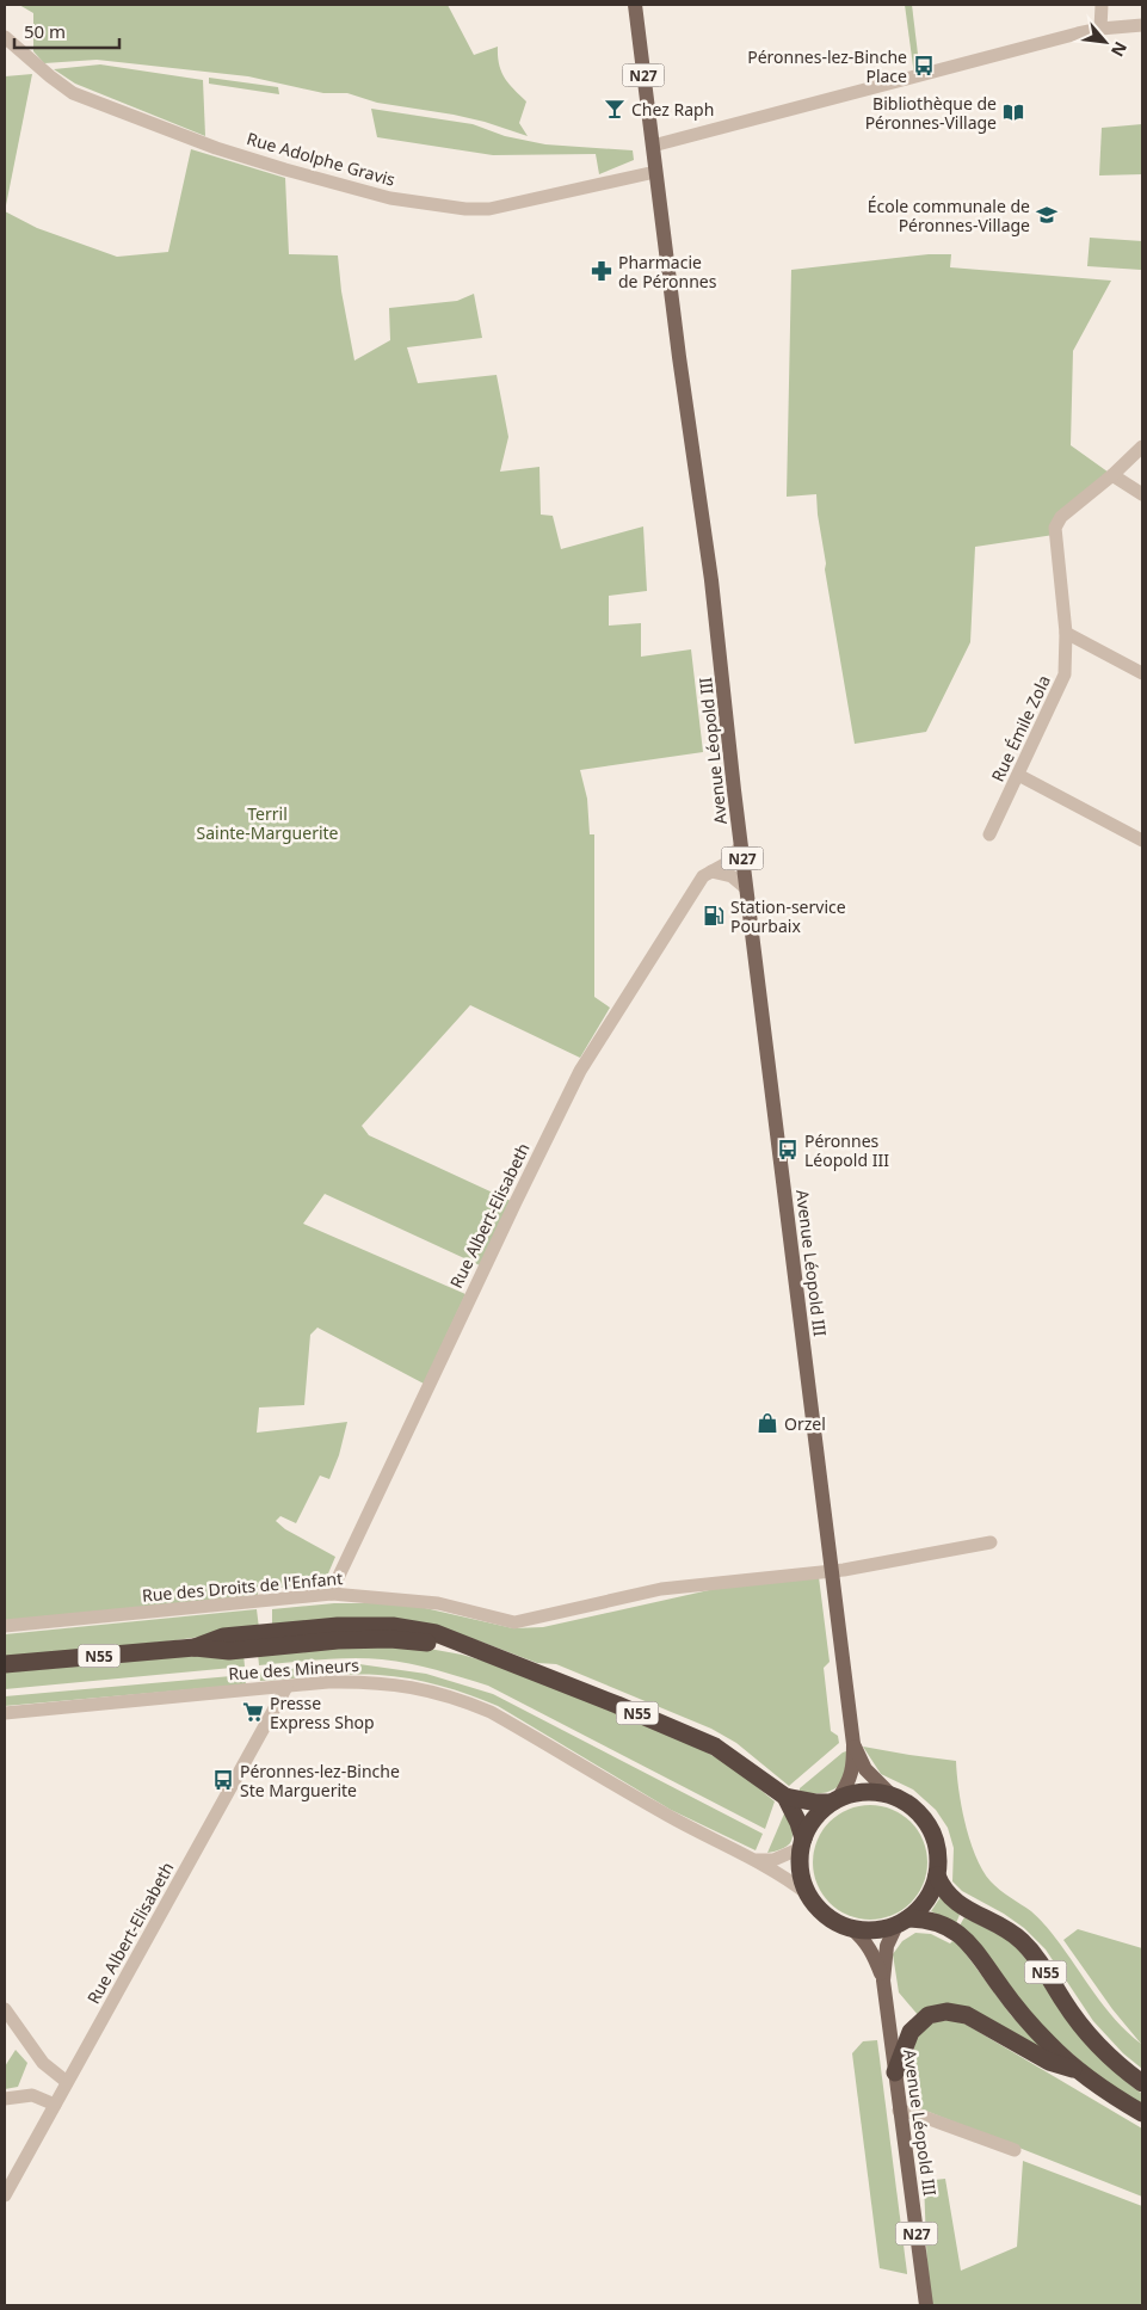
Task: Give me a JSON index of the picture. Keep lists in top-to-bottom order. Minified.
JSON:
{"streets":{"highway":["N27","N55"],"main road":["Avenue Léopold III"],"street":["Rue Adolphe Gravis","Rue Émile Zola","Rue Albert-Elisabeth","Rue des Droits de l'Enfant","Rue des Mineurs"]},"crossings":[["N27","Avenue Léopold III"],["N27","N55"],["N27","Rue des Mineurs"],["Rue Adolphe Gravis","Avenue Léopold III"],["Avenue Léopold III","Rue Albert-Elisabeth"],["Avenue Léopold III","Rue des Droits de l'Enfant"],["Avenue Léopold III","N55"],["Avenue Léopold III","Rue des Mineurs"],["Rue Albert-Elisabeth","Rue des Droits de l'Enfant"],["Rue Albert-Elisabeth","Rue des Mineurs"],["N55","Rue des Mineurs"]],"parks":["Terril Sainte-Marguerite"],"places":{"bus stop":["Péronnes-lez-Binche Place","Péronnes Léopold III","Péronnes-lez-Binche Ste Marguerite"],"bar":["Chez Raph"],"library":["Bibliothèque de Péronnes-Village"],"school or university":["École communale de Péronnes-Village"],"pharmacy":["Pharmacie de Péronnes"],"fuel station":["Station-service Pourbaix"],"shop":["Orzel"],"supermarket":["Presse Express Shop"]},"scale_bar":"50 m","north":"bottom right"}
